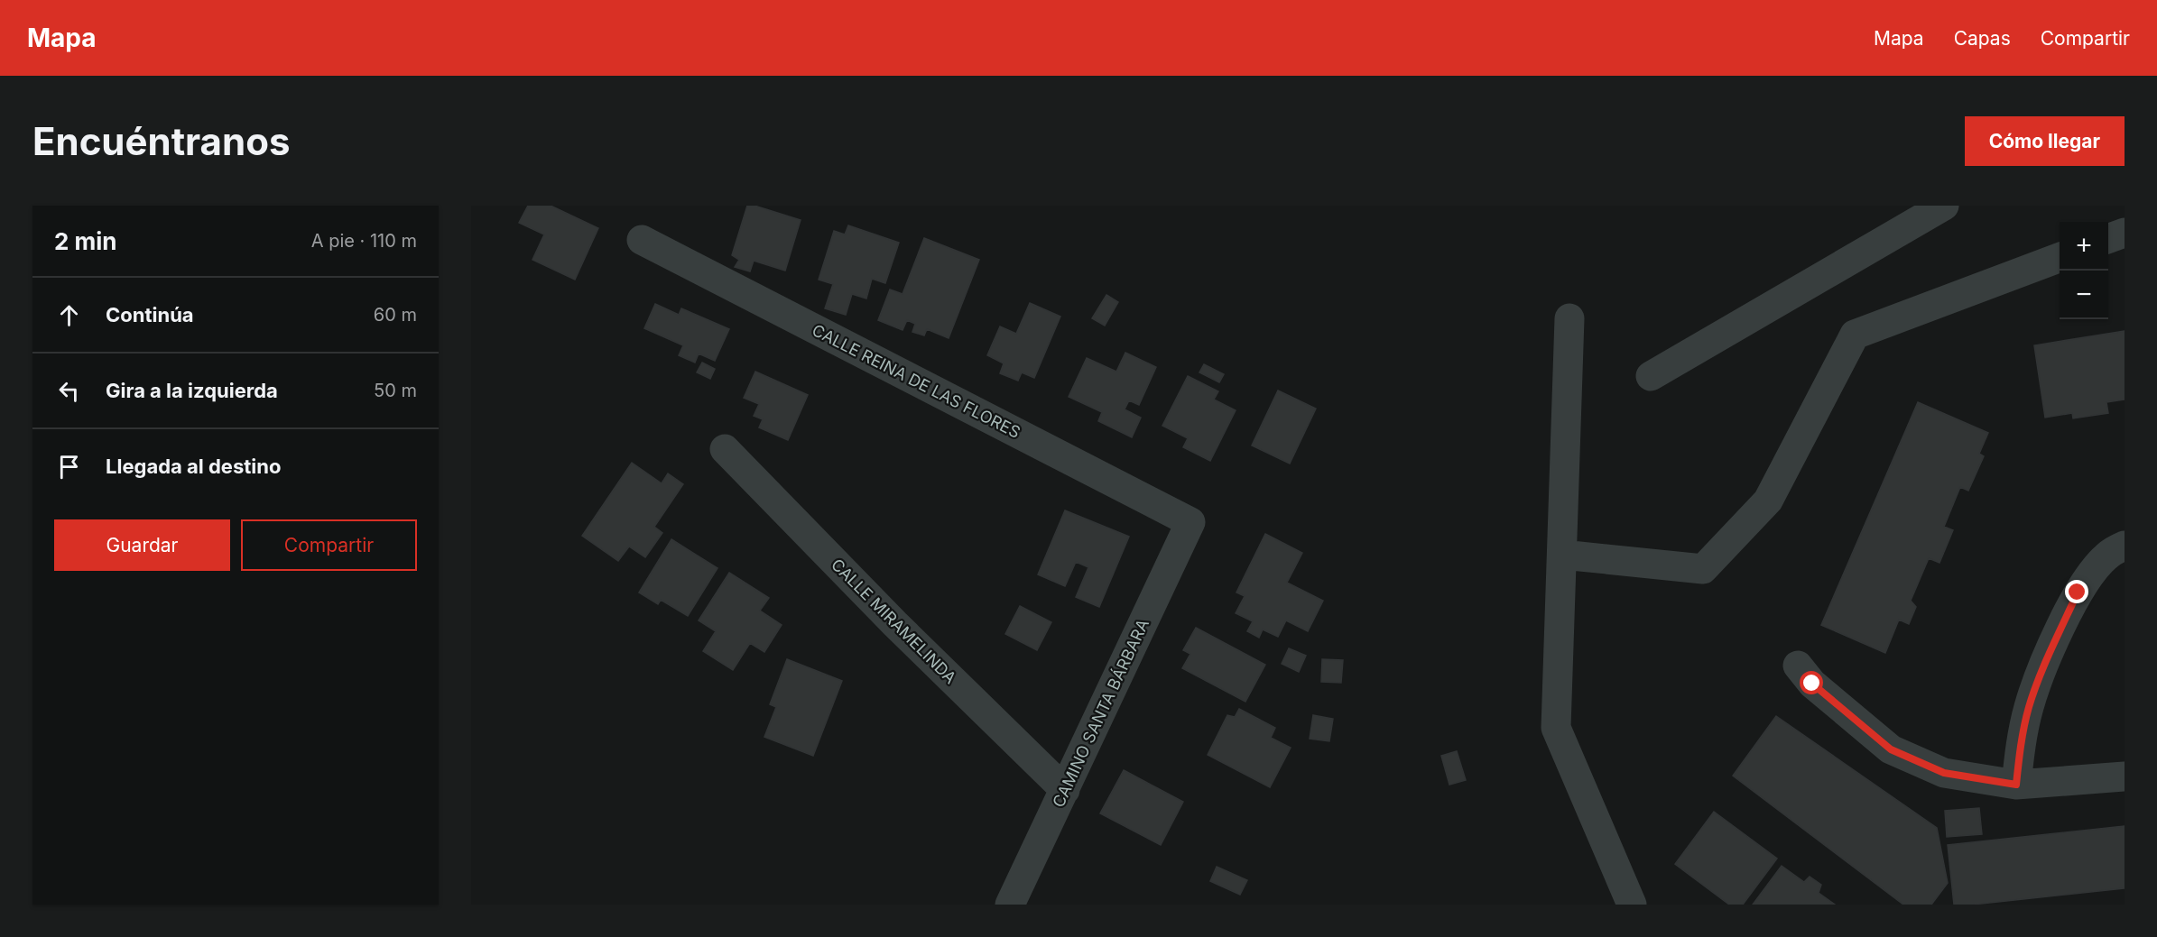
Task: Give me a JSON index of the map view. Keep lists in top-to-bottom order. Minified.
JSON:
{"streets":{"street":["CALLE REINA DE LAS FLORES","CALLE MIRAMELINDA","CAMINO SANTA BÁRBARA"]},"crossings":[["CALLE REINA DE LAS FLORES","CAMINO SANTA BÁRBARA"],["CALLE MIRAMELINDA","CAMINO SANTA BÁRBARA"]],"page":{"header":"Mapa","nav":["Mapa","Capas","Compartir"],"buttons":["Cómo llegar",["Guardar","Compartir"]],"title":"Encuéntranos","heading":["2 min","A pie · 110 m"],"map_buttons":["+","−"],"list":[["Continúa","60 m"],["Gira a la izquierda","50 m"],"Llegada al destino"]}}
